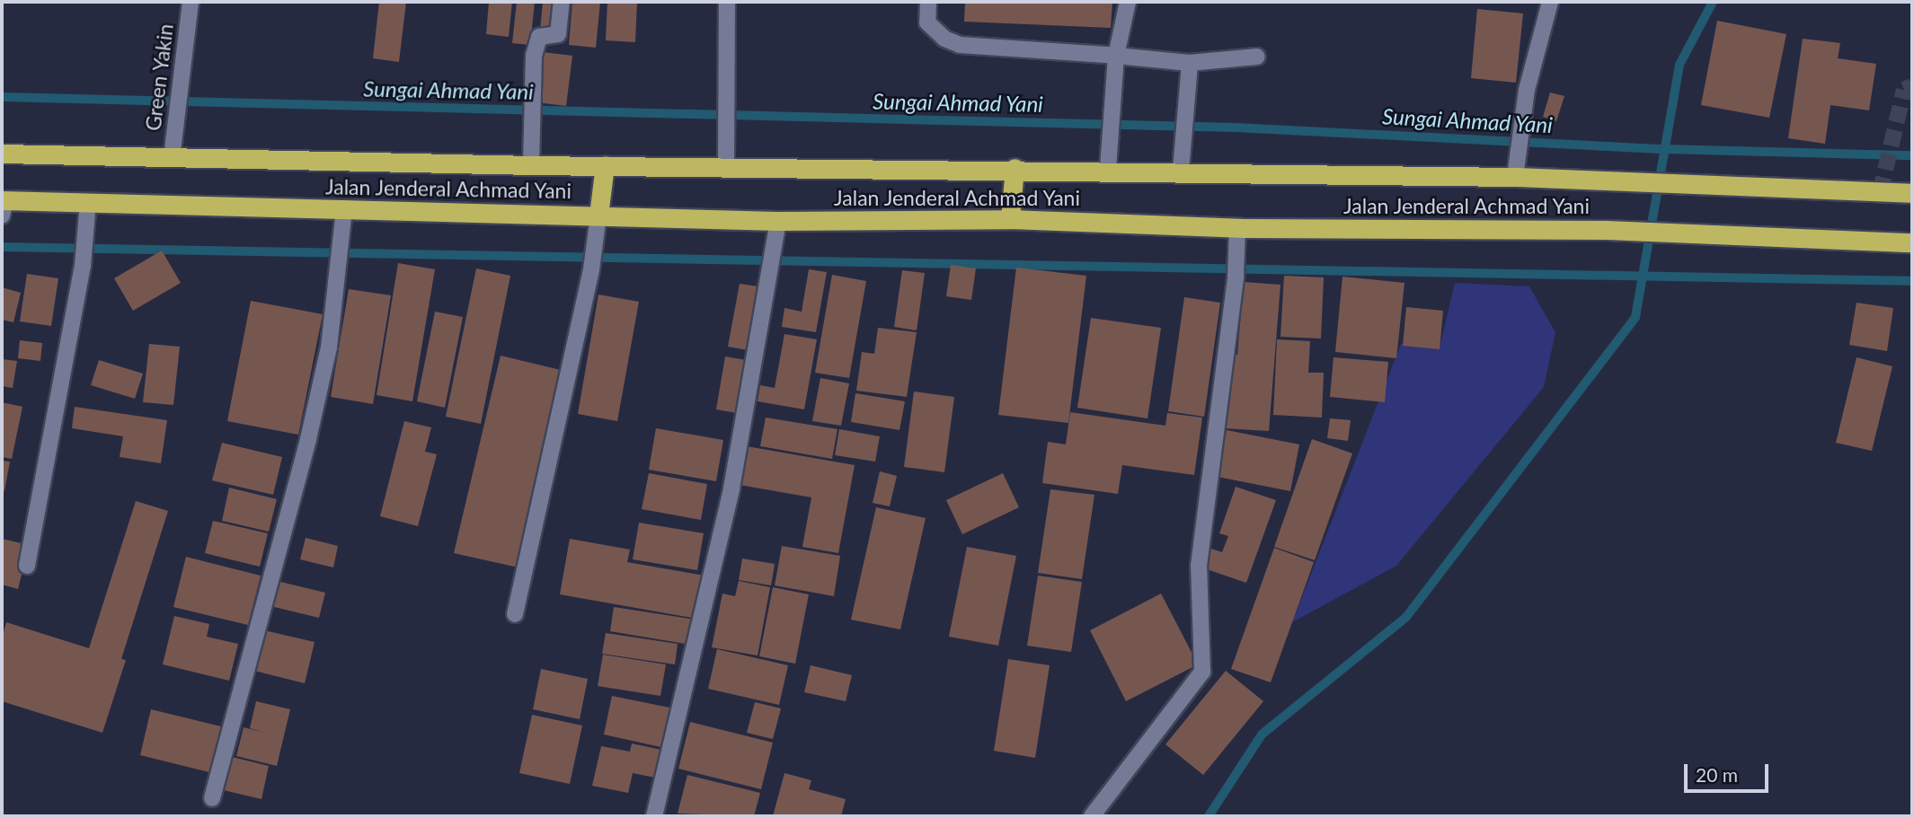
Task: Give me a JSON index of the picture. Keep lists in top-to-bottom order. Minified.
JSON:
{"streets":{"highway":["Jalan Jenderal Achmad Yani"],"street":["Green Yakin"]},"crossings":[["Green Yakin","Jalan Jenderal Achmad Yani"]],"water":["Sungai Ahmad Yani"],"scale_bar":"20 m"}
